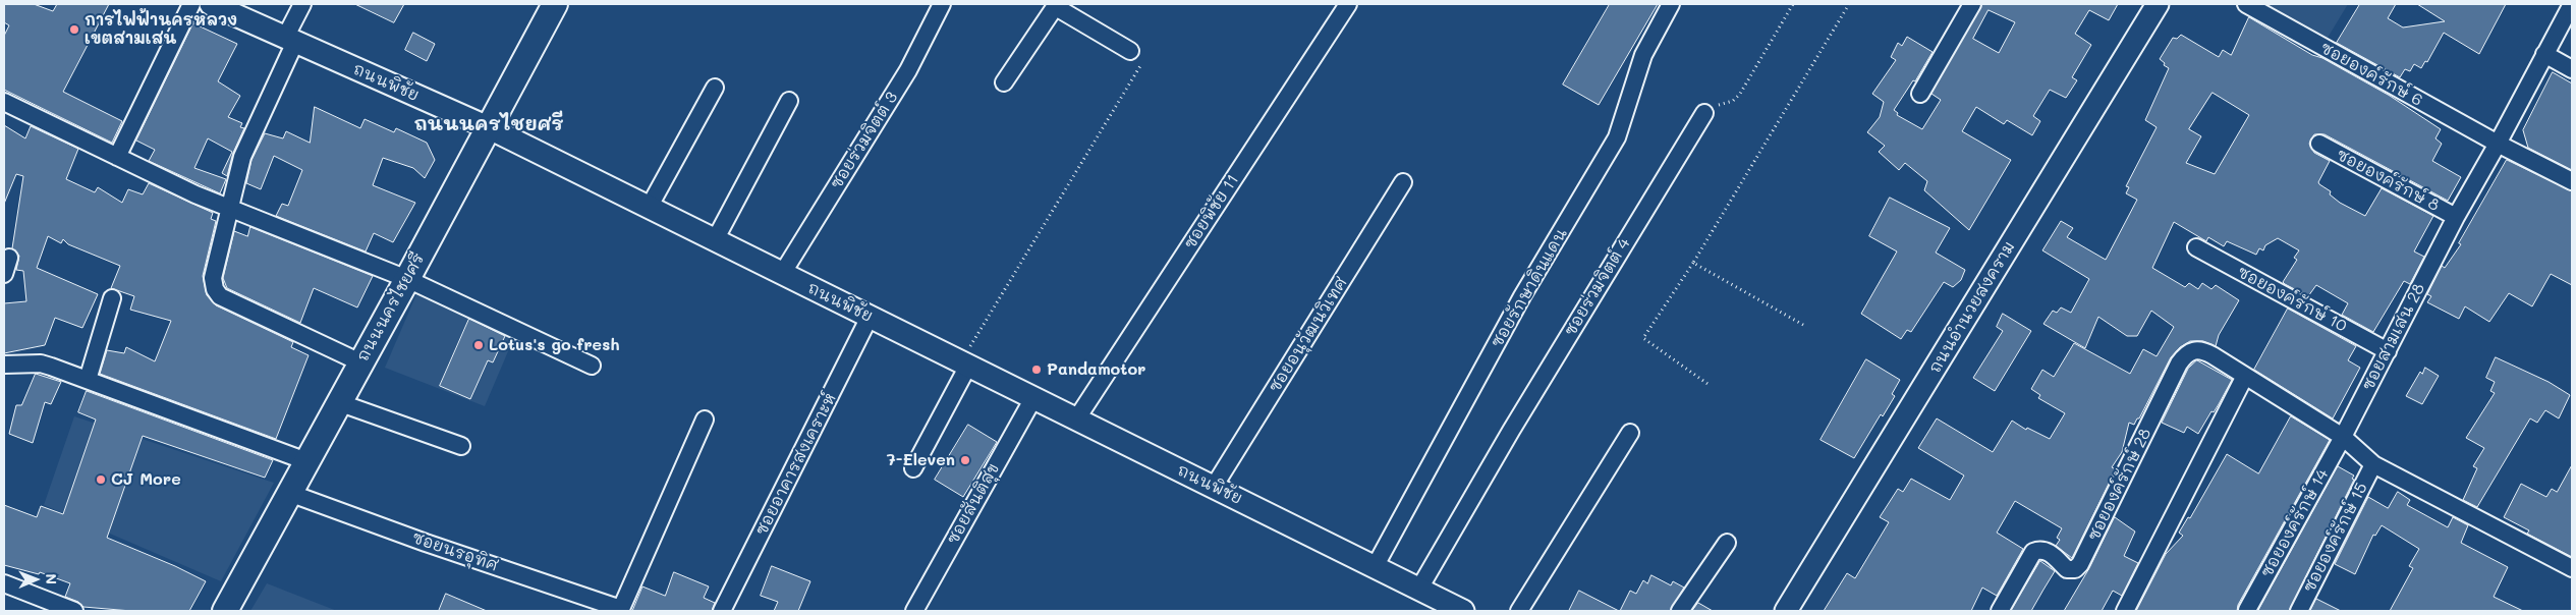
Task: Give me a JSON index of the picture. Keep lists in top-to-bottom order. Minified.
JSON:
{"streets":{"main road":["ถนนนครไชยศรี"],"street":["ซอยองค์รักษ์ 6","ถนนพิชัย","ซอยร่วมจิตต์ 3","ซอยองค์รักษ์ 8","ซอยพิชัย 11","ซอยร่วมจิตต์ 4","ซอยรักษาดินแดน","ซอยองค์รักษ์ 10","ถนนอำนวยสงคราม","ซอยอนุวัฒนวิเทศ","ซอยสามเสน 28","ซอยอาคารสงเคราะห์","ซอยองค์รักษ์ 28","ซอยสันติสุข","ซอยองค์รักษ์ 14","ซอยองค์รักษ์ 15","ซอยนรอุทิศ"]},"crossings":[["ซอยองค์รักษ์ 6","ซอยสามเสน 28"],["ถนนพิชัย","ซอยร่วมจิตต์ 3"],["ถนนพิชัย","ซอยพิชัย 11"],["ถนนพิชัย","ซอยร่วมจิตต์ 4"],["ถนนพิชัย","ซอยรักษาดินแดน"],["ถนนพิชัย","ถนนนครไชยศรี"],["ถนนพิชัย","ซอยอนุวัฒนวิเทศ"],["ถนนพิชัย","ซอยอาคารสงเคราะห์"],["ถนนพิชัย","ซอยสันติสุข"],["ซอยองค์รักษ์ 8","ซอยสามเสน 28"],["ซอยองค์รักษ์ 10","ซอยสามเสน 28"],["ถนนนครไชยศรี","ซอยนรอุทิศ"],["ซอยสามเสน 28","ซอยองค์รักษ์ 28"],["ซอยสามเสน 28","ซอยองค์รักษ์ 14"],["ซอยองค์รักษ์ 28","ซอยองค์รักษ์ 14"]],"districts":["ถนนนครไชยศรี"],"places":["การไฟฟ้านครหลวง เขตสามเสน","Lotus's go fresh","Pandamotor","7-Eleven","CJ More"],"north":"right"}
